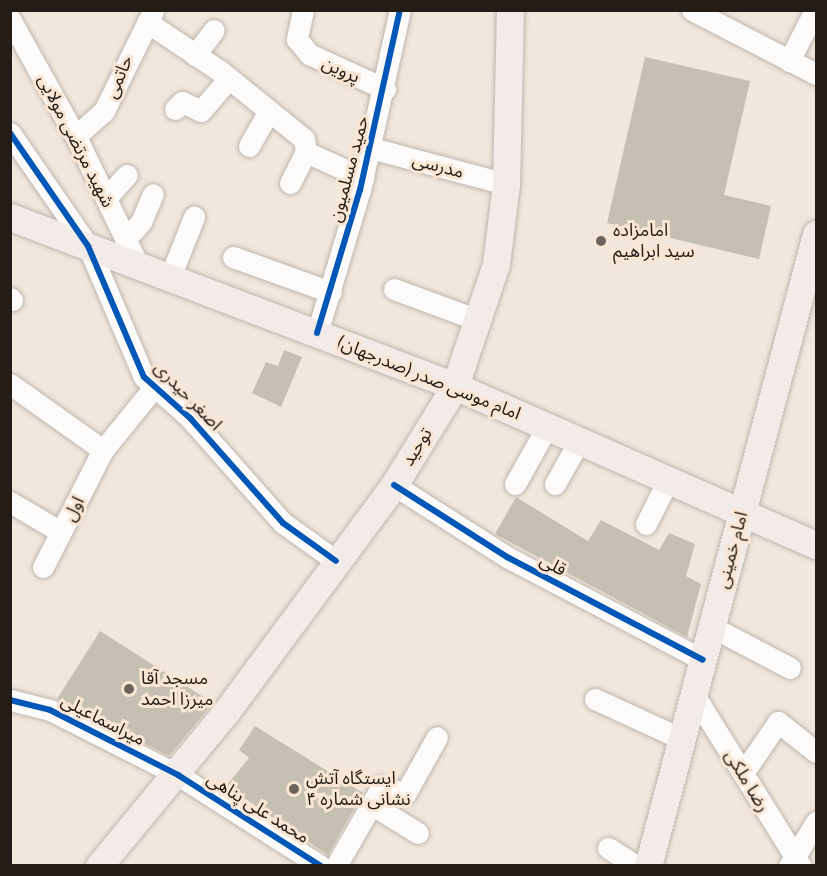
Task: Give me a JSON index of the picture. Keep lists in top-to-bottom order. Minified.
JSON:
{"streets":{"main road":["(صدرجهان) امام موسی صدر","توحید","امام خمینی"],"street":["پروین","حاتمی","شهید مرتضی مولایی","مدرسی","حمید مسلمیون","اصغر حیدری","اول","قلی","میراسماعیلی","رضا ملکی","محمد علی پناهی"]},"crossings":[["پروین","حمید مسلمیون"],["حاتمی","شهید مرتضی مولایی"],["شهید مرتضی مولایی","(صدرجهان) امام موسی صدر"],["مدرسی","حمید مسلمیون"],["مدرسی","توحید"],["حمید مسلمیون","(صدرجهان) امام موسی صدر"],["(صدرجهان) امام موسی صدر","اصغر حیدری"],["(صدرجهان) امام موسی صدر","توحید"],["(صدرجهان) امام موسی صدر","امام خمینی"],["اصغر حیدری","توحید"],["اصغر حیدری","اول"],["توحید","قلی"],["توحید","میراسماعیلی"],["توحید","محمد علی پناهی"],["امام خمینی","قلی"],["امام خمینی","رضا ملکی"],["میراسماعیلی","محمد علی پناهی"]],"places":["امامزاده سید ابراهیم","مسجد آقا میرزا احمد","ایستگاه آتش نشانی شماره ۴"]}
